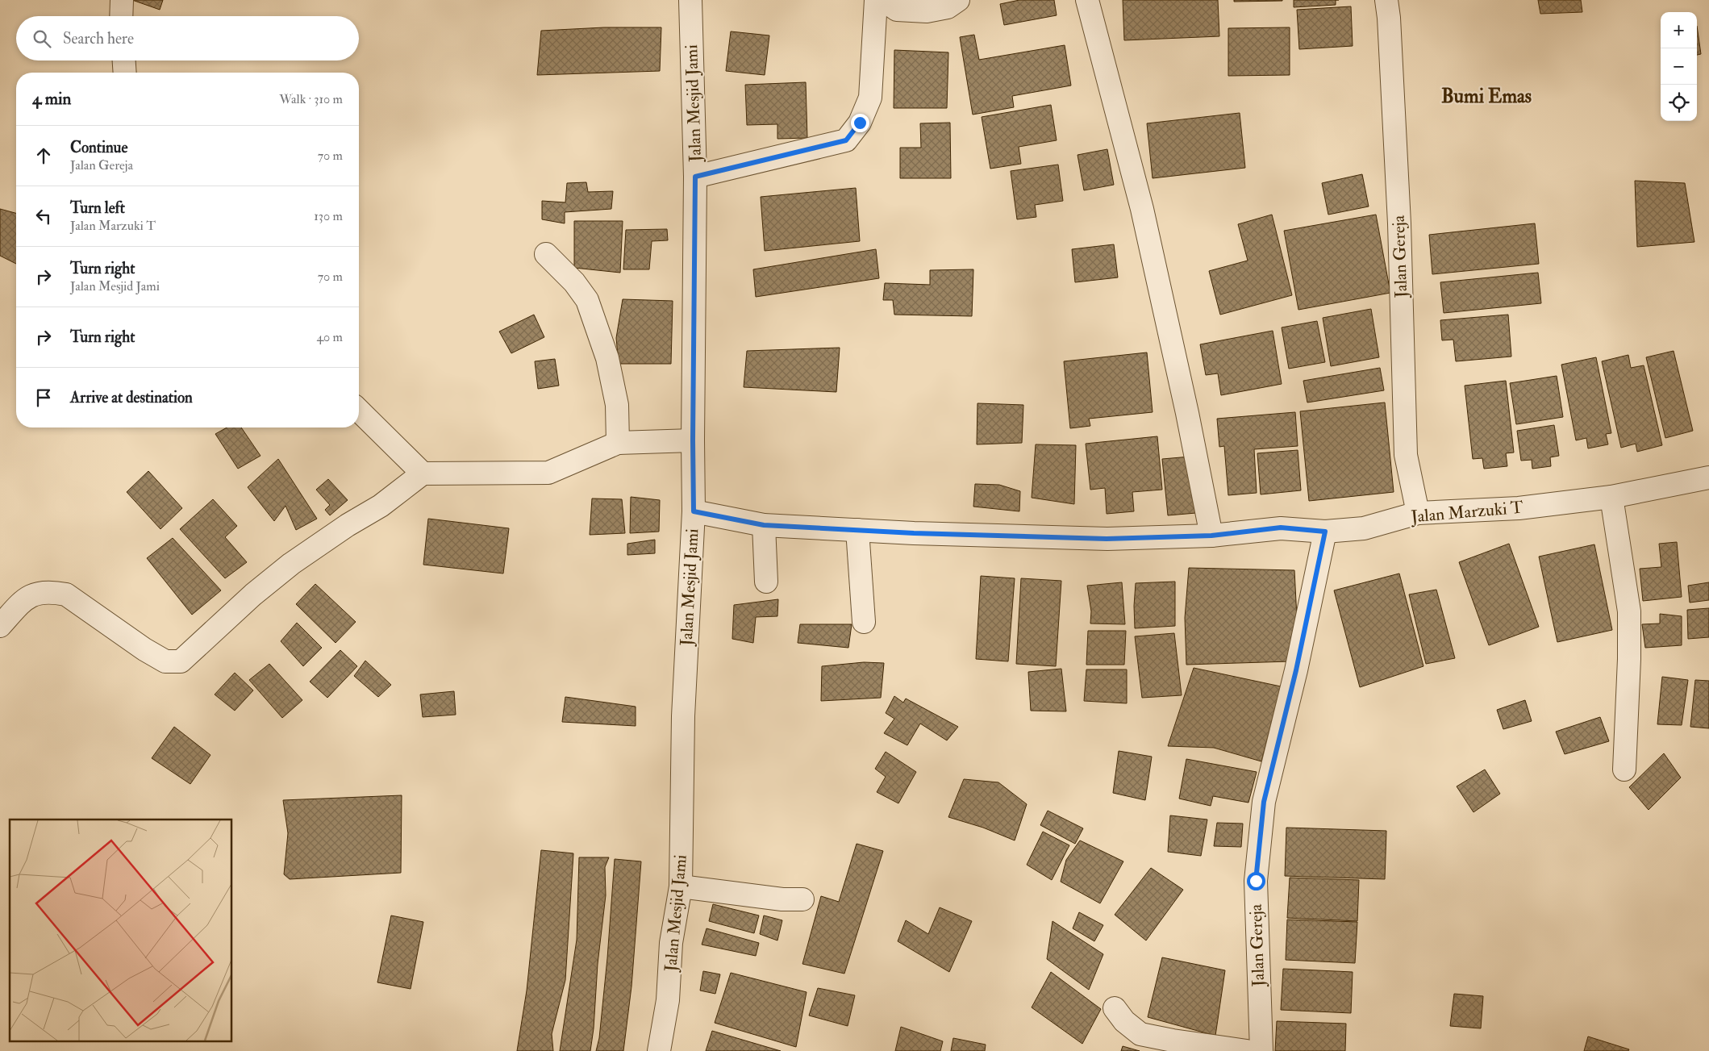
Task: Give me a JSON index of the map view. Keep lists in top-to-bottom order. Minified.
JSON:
{"streets":{"street":["Jalan Mesjid Jami","Jalan Gereja","Jalan Marzuki T"]},"crossings":[["Jalan Mesjid Jami","Jalan Marzuki T"],["Jalan Gereja","Jalan Marzuki T"]],"districts":["Bumi Emas"],"page":{"map_buttons":["+","−"],"search":"Search here","heading":["4 min","Walk · 310 m"],"list":[["Continue","Jalan Gereja","70 m"],["Turn left","Jalan Marzuki T","130 m"],["Turn right","Jalan Mesjid Jami","70 m"],["Turn right","40 m"],"Arrive at destination"]}}
